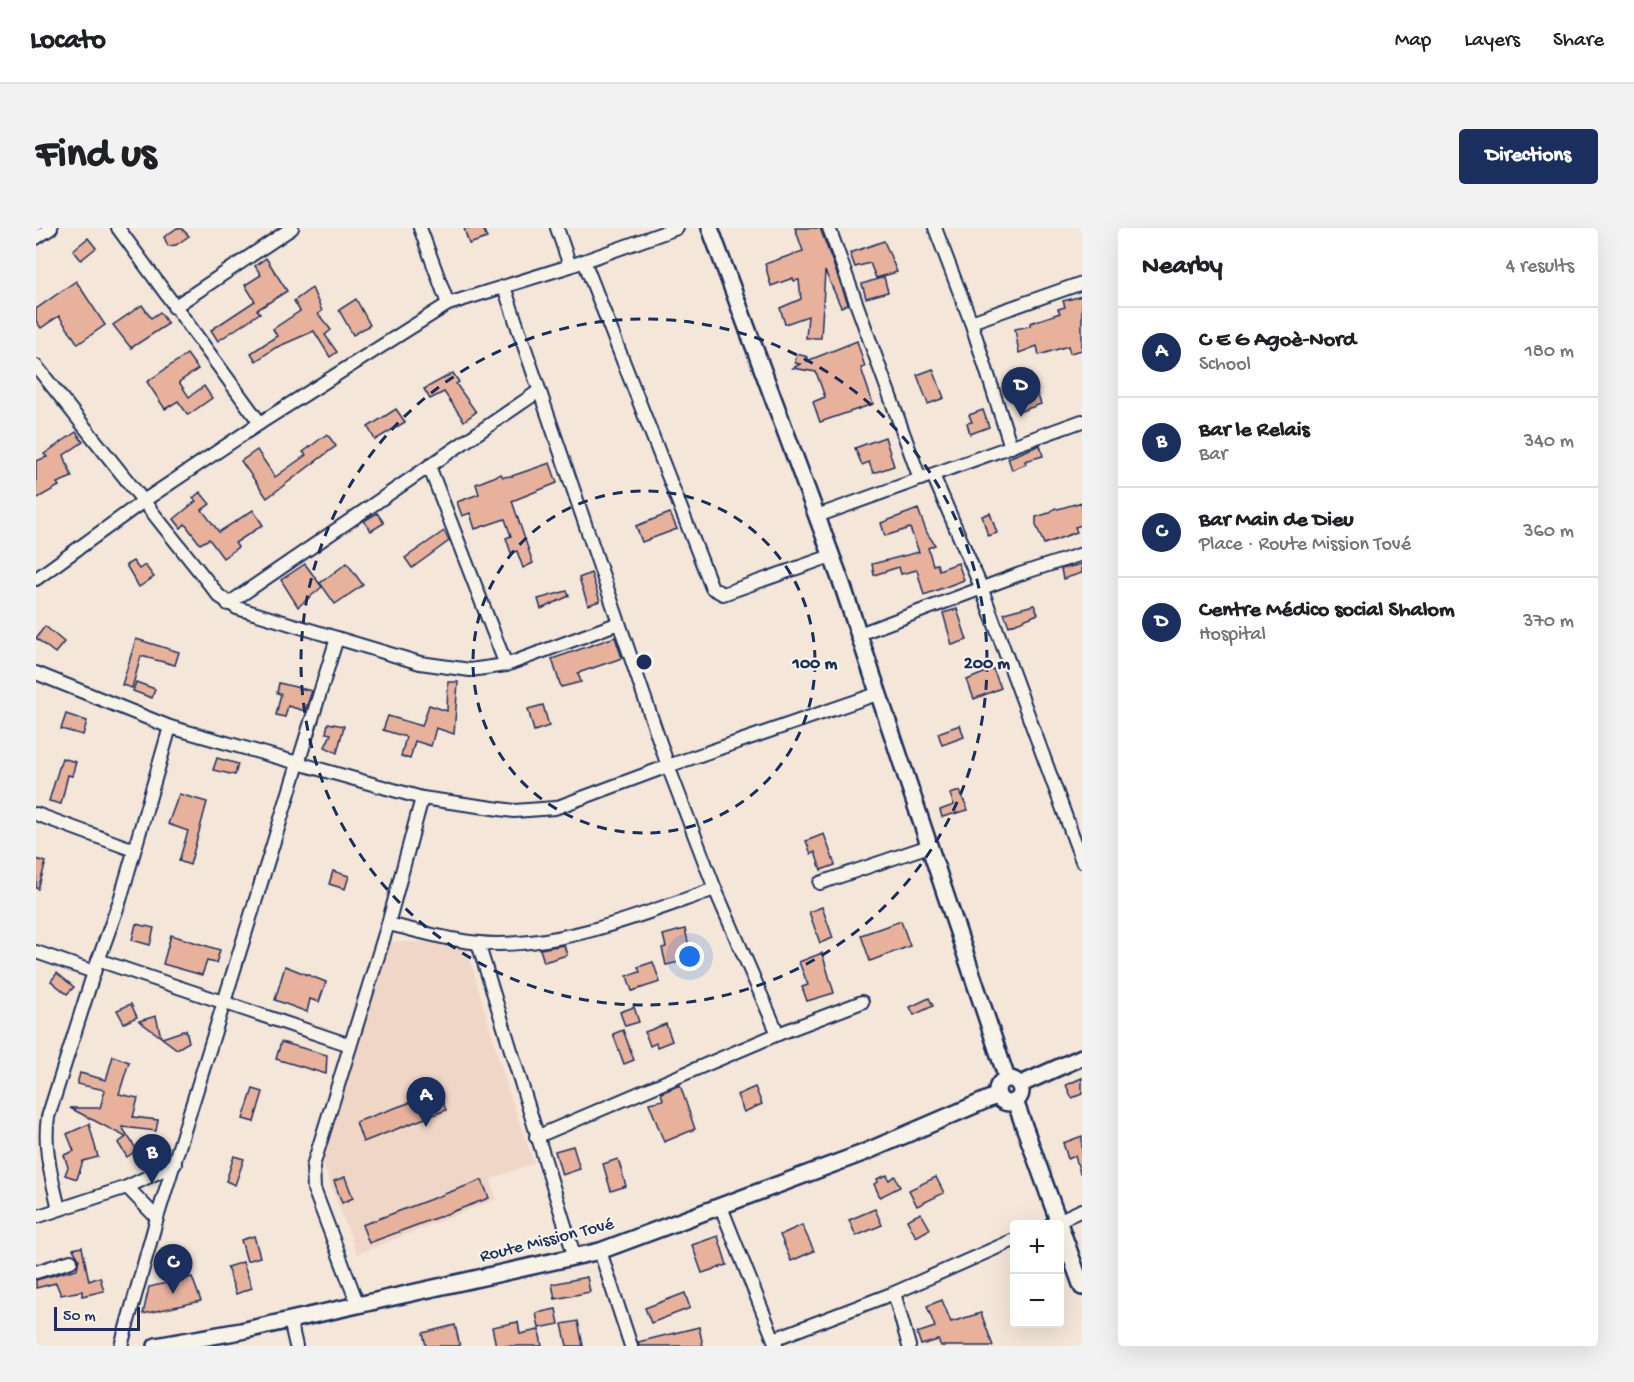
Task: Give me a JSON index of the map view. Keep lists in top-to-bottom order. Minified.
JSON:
{"streets":{"street":["Route Mission Tové"]},"scale_bar":"50 m","page":{"header":"Locato","nav":["Map","Layers","Share"],"buttons":"Directions","title":"Find us","heading":["Nearby","4 results"],"list":[{"mark":"A","name":"C E G Agoè-Nord","note":"School","value":"180 m"},{"mark":"B","name":"Bar le Relais","note":"Bar","value":"340 m"},{"mark":"C","name":"Bar Main de Dieu","note":"Place · Route Mission Tové","value":"360 m"},{"mark":"D","name":"Centre Médico social Shalom","note":"Hospital","value":"370 m"}],"pins":["D","A","B","C"],"map_buttons":["+","−"],"scale":"50 m"},"rings":["100 m","200 m"]}
